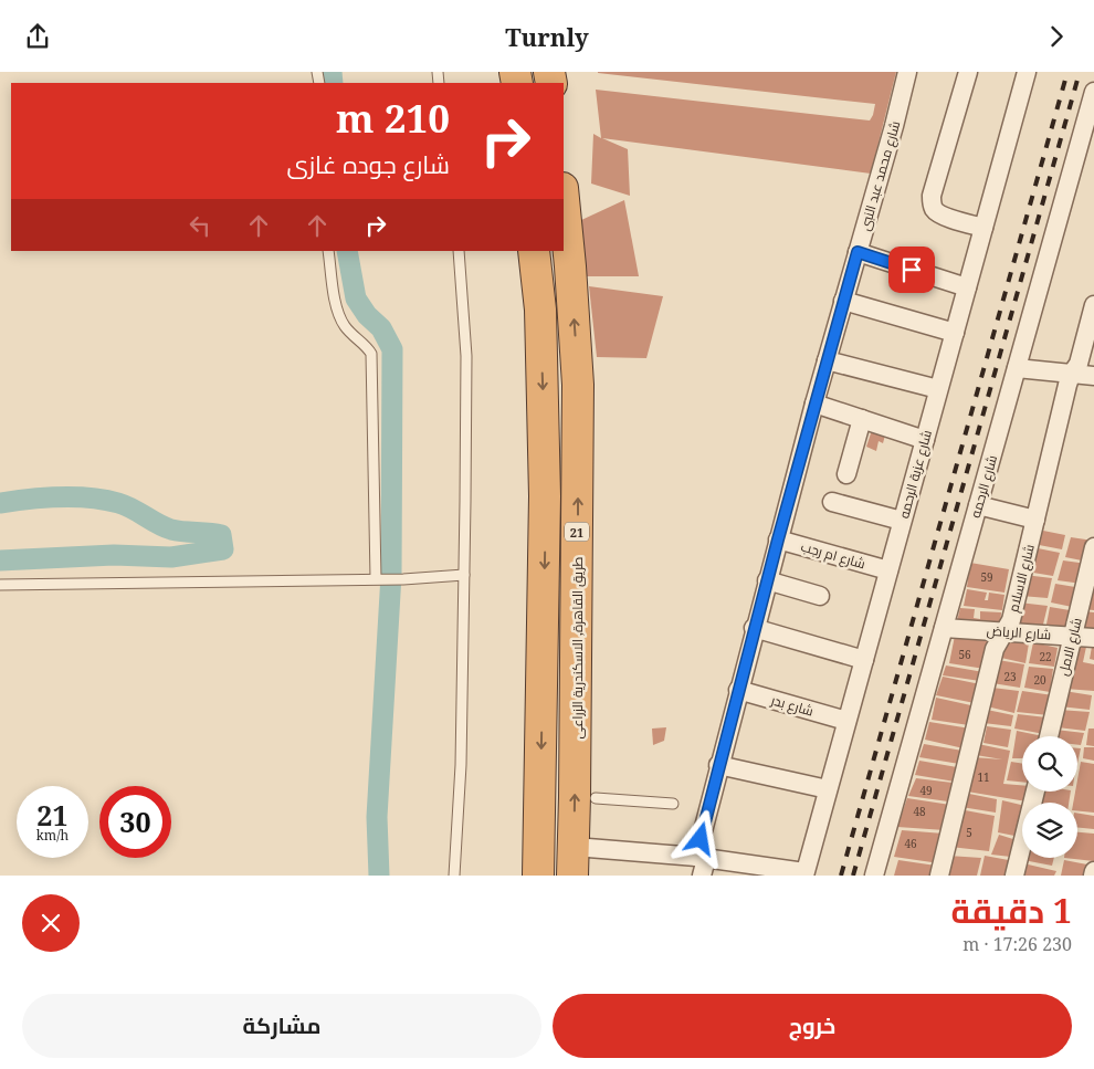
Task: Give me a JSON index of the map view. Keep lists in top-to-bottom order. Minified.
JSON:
{"streets":{"highway":["21","طريق القاهرة, الاسكندرية الزراعى"],"street":["شارع محمد عبد النبى","شارع عزبة الرحمه","شارع الرحمه","شارع ام رجب","شارع الاسلام","شارع الرياض","شارع الامل","شارع بدر"]},"crossings":[["شارع محمد عبد النبى","شارع ام رجب"],["شارع محمد عبد النبى","شارع بدر"],["شارع عزبة الرحمه","شارع ام رجب"],["شارع عزبة الرحمه","شارع بدر"],["شارع الرحمه","شارع الرياض"],["شارع الاسلام","شارع الرياض"],["شارع الرياض","شارع الامل"]],"house_numbers":["59","56","22","23","20","11","49","48","5","46"],"page":{"header":"Turnly","turn":["210 m","شارع جوده غازى"],"speed":"21 km/h","limit":"30","heading":["1 دقيقة","230 m · 17:26"],"buttons":["خروج","مشاركة"]}}
